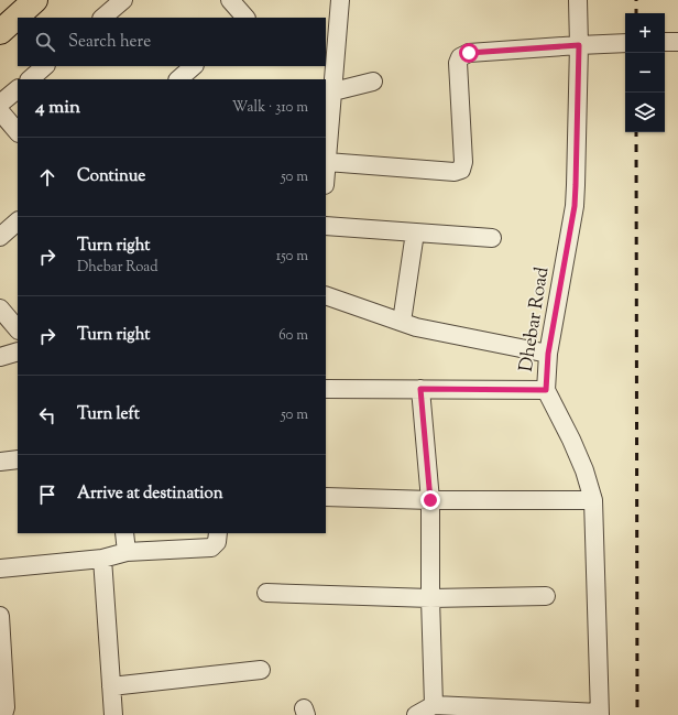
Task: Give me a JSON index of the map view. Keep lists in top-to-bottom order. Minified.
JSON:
{"streets":{"street":["Dhebar Road"]},"page":{"map_buttons":["+","−"],"search":"Search here","heading":["4 min","Walk · 310 m"],"list":[["Continue","50 m"],["Turn right","Dhebar Road","150 m"],["Turn right","60 m"],["Turn left","50 m"],"Arrive at destination"]}}
